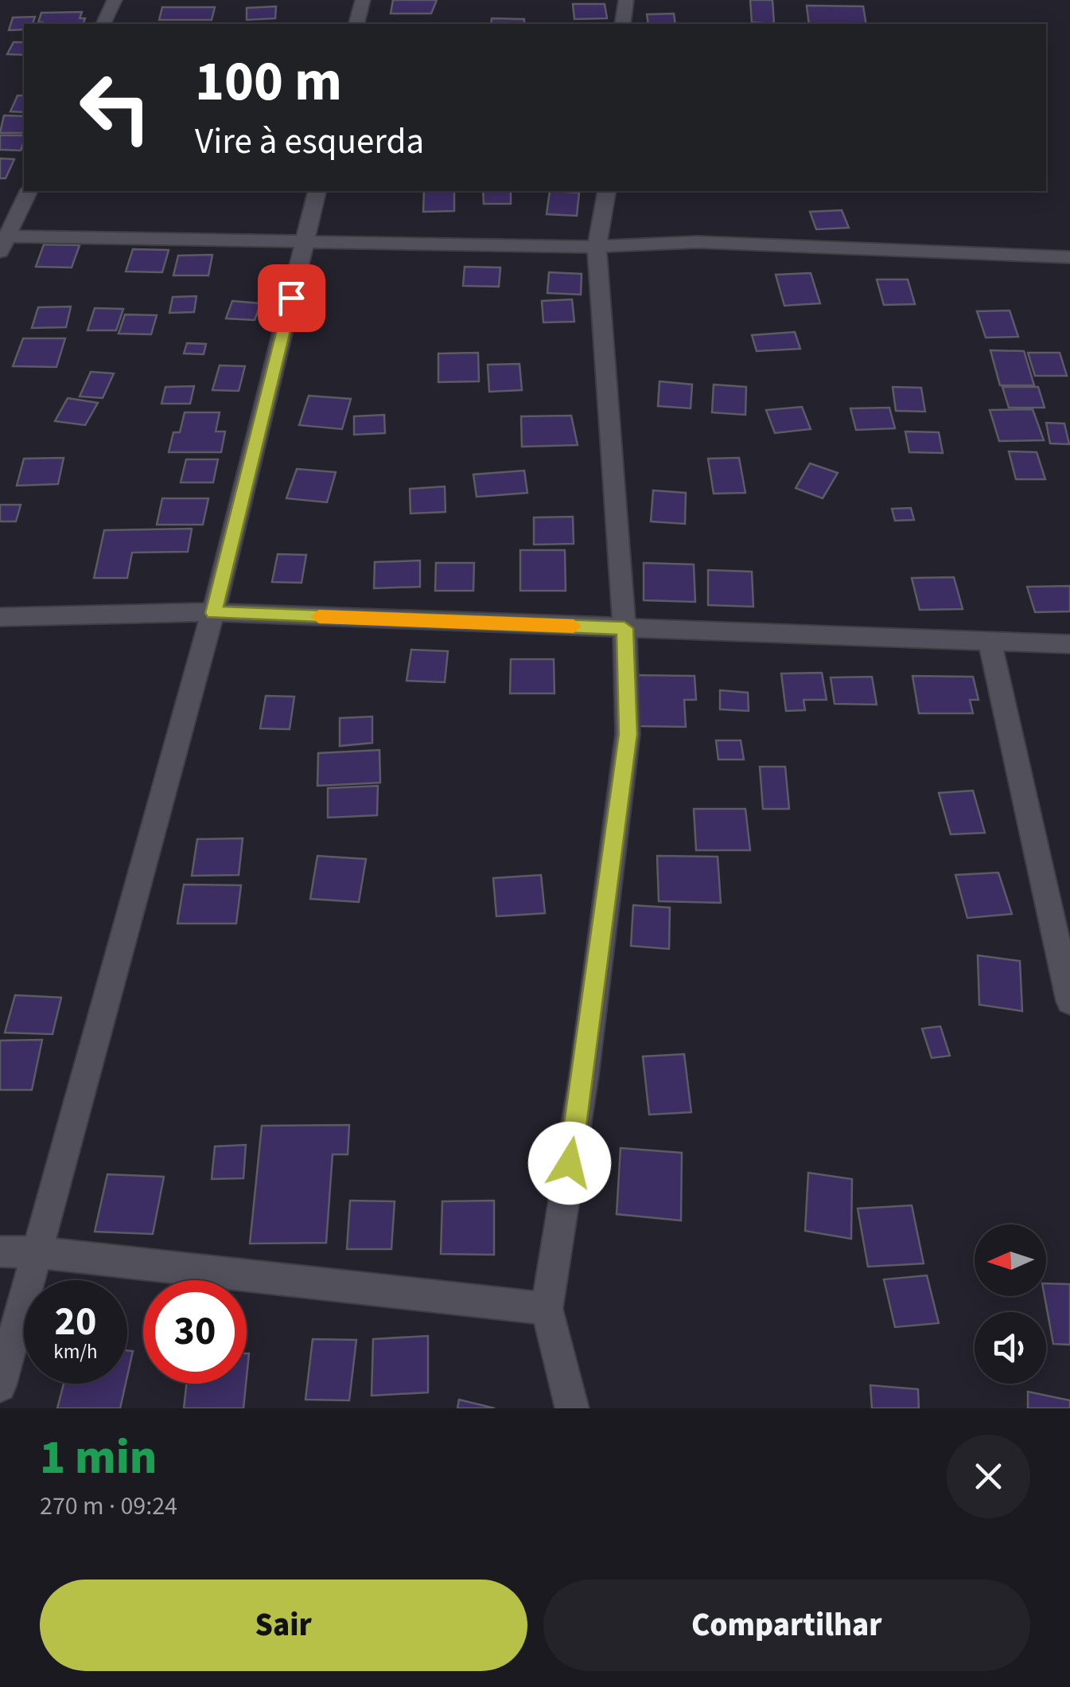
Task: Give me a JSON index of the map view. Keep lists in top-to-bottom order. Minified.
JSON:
{"north":"left","page":{"turn":["100 m","Vire à esquerda"],"speed":"20 km/h","limit":"30","heading":["1 min","270 m · 09:24"],"buttons":["Sair","Compartilhar"]}}
